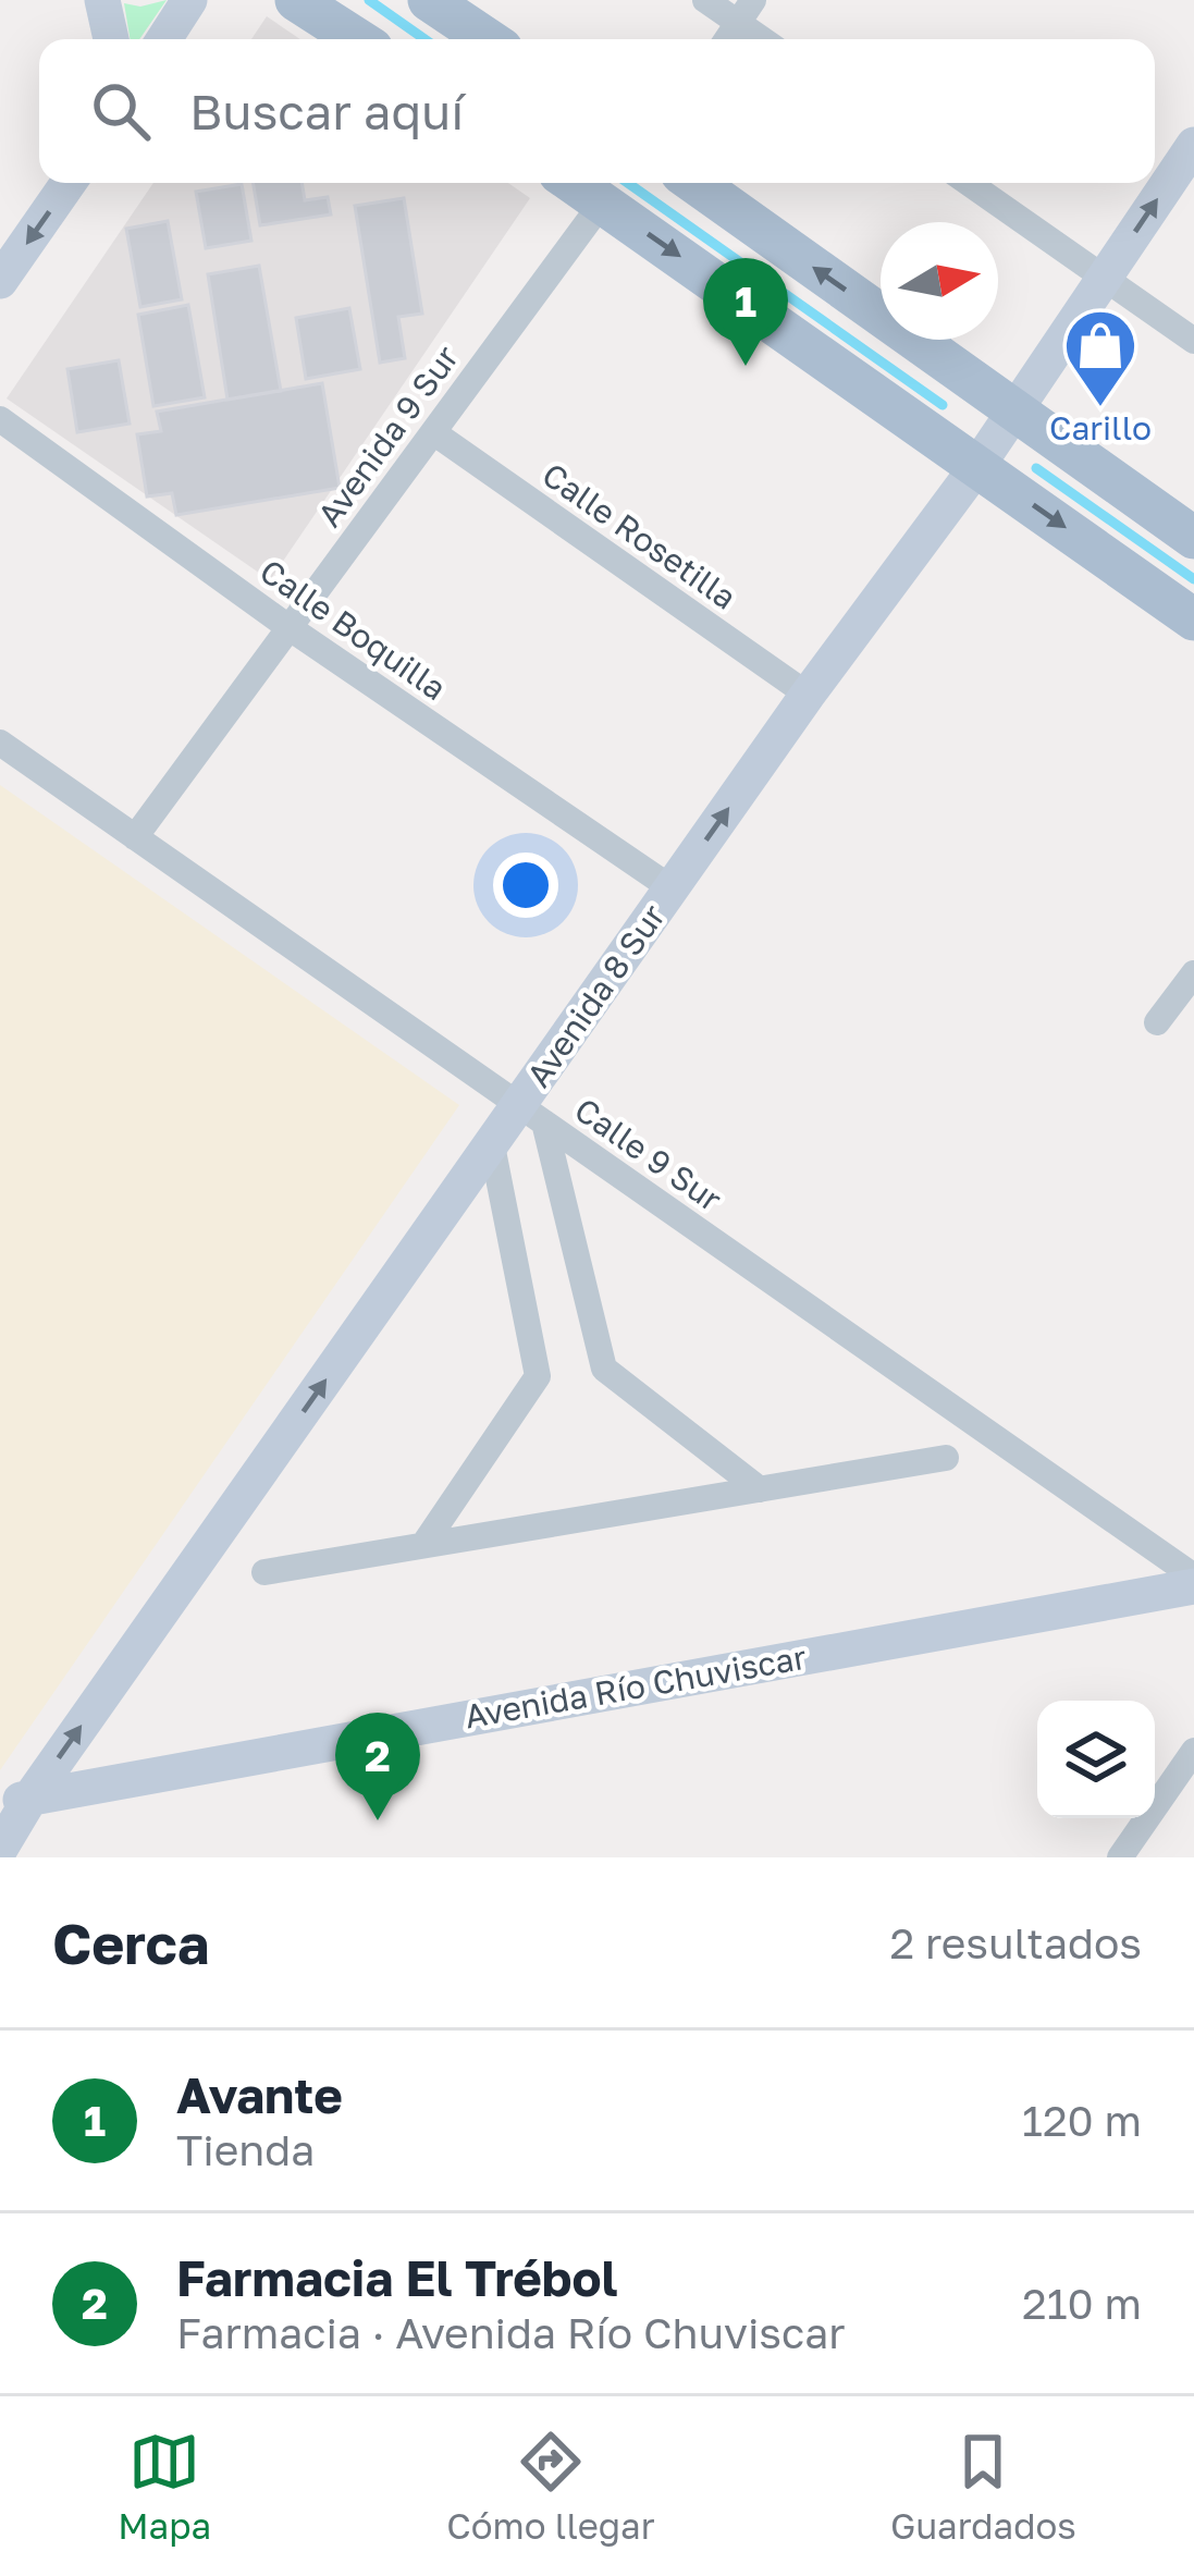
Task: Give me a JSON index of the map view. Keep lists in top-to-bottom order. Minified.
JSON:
{"streets":{"main road":["Avenida 8 Sur","Avenida Río Chuviscar"],"street":["Avenida 9 Sur","Calle Rosetilla","Calle Boquilla","Calle 9 Sur"]},"crossings":[["Avenida 9 Sur","Calle Rosetilla"],["Avenida 9 Sur","Calle Boquilla"],["Avenida 9 Sur","Calle 9 Sur"],["Calle Rosetilla","Avenida 8 Sur"],["Calle Boquilla","Avenida 8 Sur"],["Avenida 8 Sur","Calle 9 Sur"],["Avenida 8 Sur","Avenida Río Chuviscar"]],"one_way":["Avenida 8 Sur"],"places":{"shop":["Carillo"]},"north":"right","page":{"search":"Buscar aquí","pins":["1","2"],"heading":["Cerca","2 resultados"],"list":[{"mark":"1","name":"Avante","note":"Tienda","value":"120 m"},{"mark":"2","name":"Farmacia El Trébol","note":"Farmacia · Avenida Río Chuviscar","value":"210 m"}],"nav":["Mapa","Cómo llegar","Guardados"]}}
